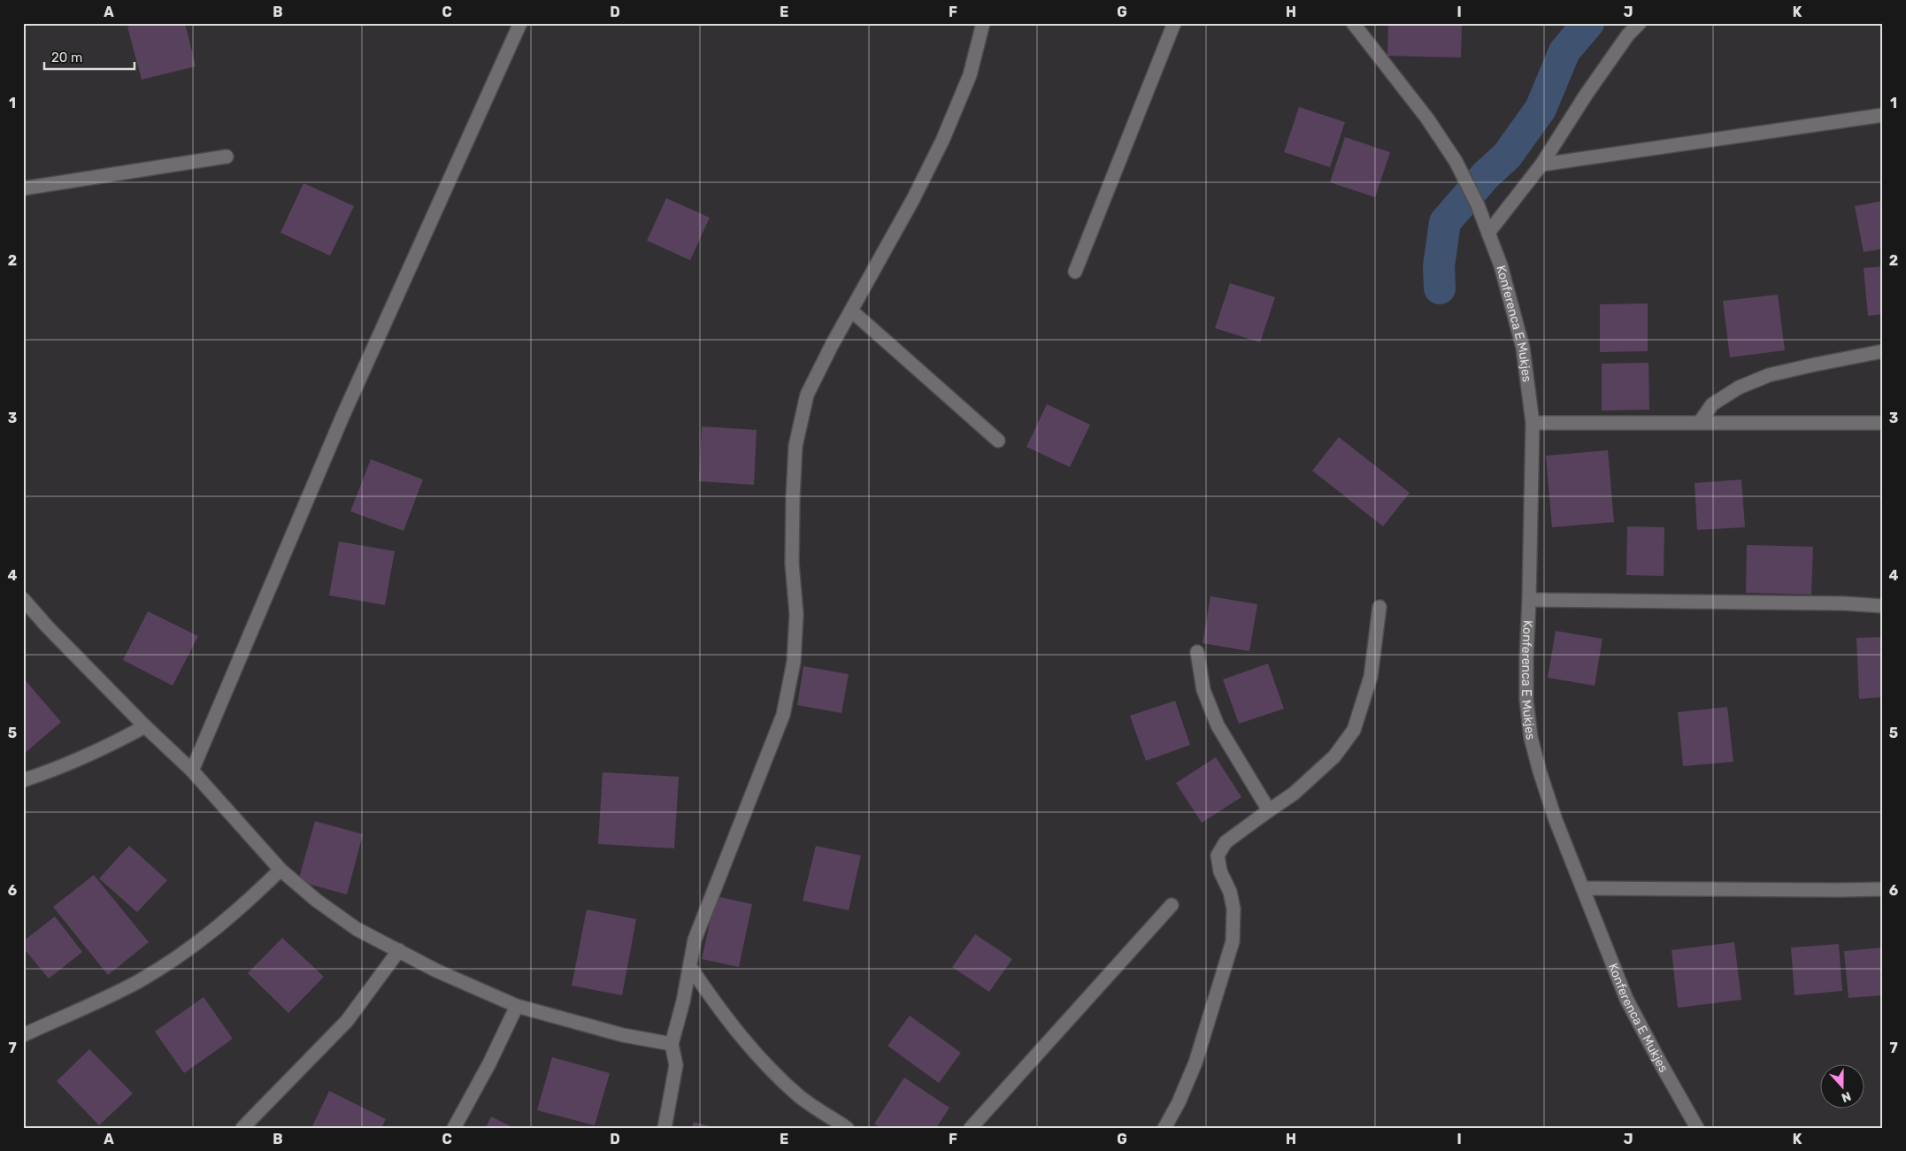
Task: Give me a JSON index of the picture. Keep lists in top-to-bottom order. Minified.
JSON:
{"streets":{"street":["Konferenca E Mukjes"]},"scale_bar":"20 m","north":"bottom","grid":{"columns":["A","B","C","D","E","F","G","H","I","J","K"],"rows":["1","2","3","4","5","6","7"]}}
